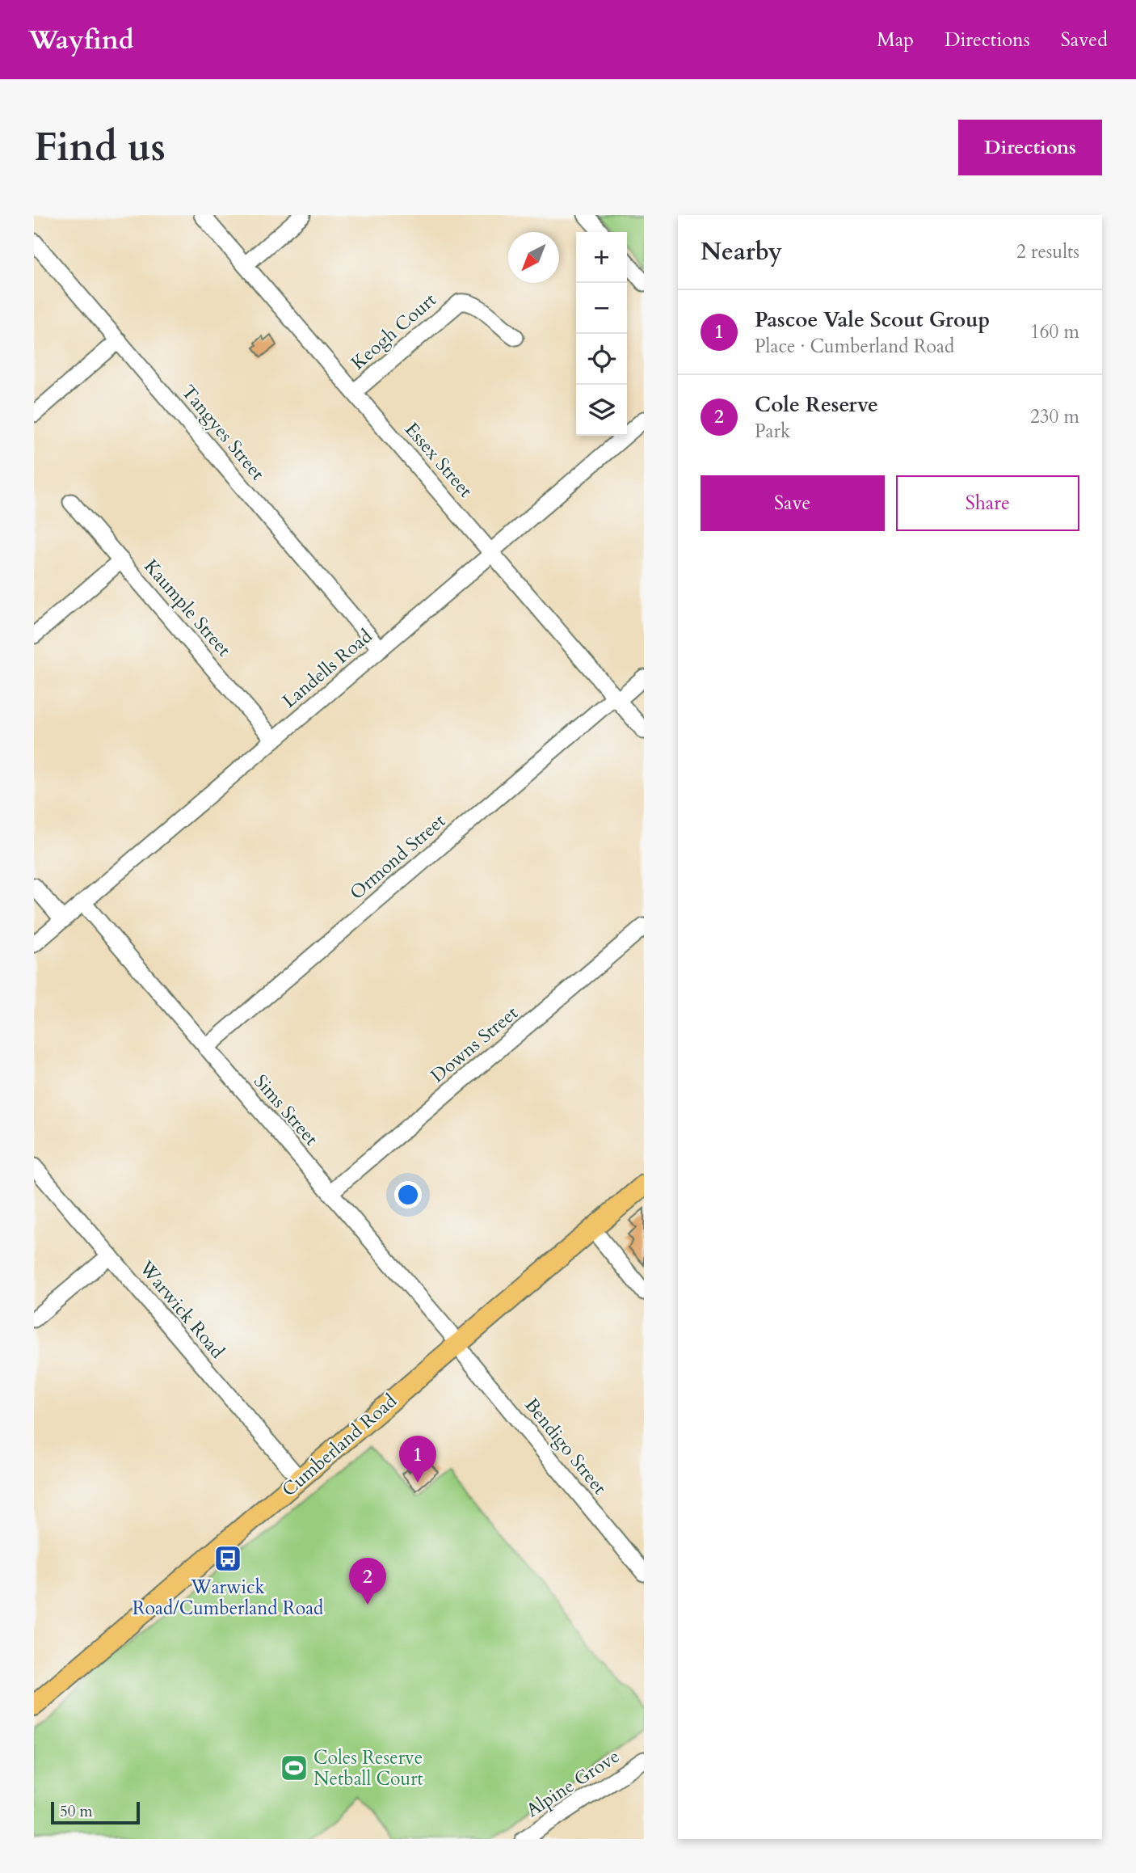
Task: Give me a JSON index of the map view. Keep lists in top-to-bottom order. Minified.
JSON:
{"streets":{"main road":["Cumberland Road"],"street":["Keogh Court","Tangyes Street","Essex Street","Kaumple Street","Landells Road","Ormond Street","Downs Street","Sims Street","Warwick Road","Bendigo Street","Alpine Grove"]},"crossings":[["Keogh Court","Essex Street"],["Tangyes Street","Landells Road"],["Essex Street","Landells Road"],["Essex Street","Ormond Street"],["Kaumple Street","Landells Road"],["Landells Road","Sims Street"],["Ormond Street","Sims Street"],["Downs Street","Sims Street"],["Sims Street","Cumberland Road"],["Sims Street","Bendigo Street"],["Warwick Road","Cumberland Road"],["Cumberland Road","Bendigo Street"]],"places":{"bus stop":["Warwick Road/Cumberland Road"],"sports":["Coles Reserve Netball Court"]},"scale_bar":"50 m","north":"bottom left","page":{"header":"Wayfind","nav":["Map","Directions","Saved"],"buttons":["Directions",["Save","Share"]],"title":"Find us","heading":["Nearby","2 results"],"map_buttons":["+","−"],"list":[{"mark":"1","name":"Pascoe Vale Scout Group","note":"Place · Cumberland Road","value":"160 m"},{"mark":"2","name":"Cole Reserve","note":"Park","value":"230 m"}],"pins":["1","2"],"scale":"50 m"}}
